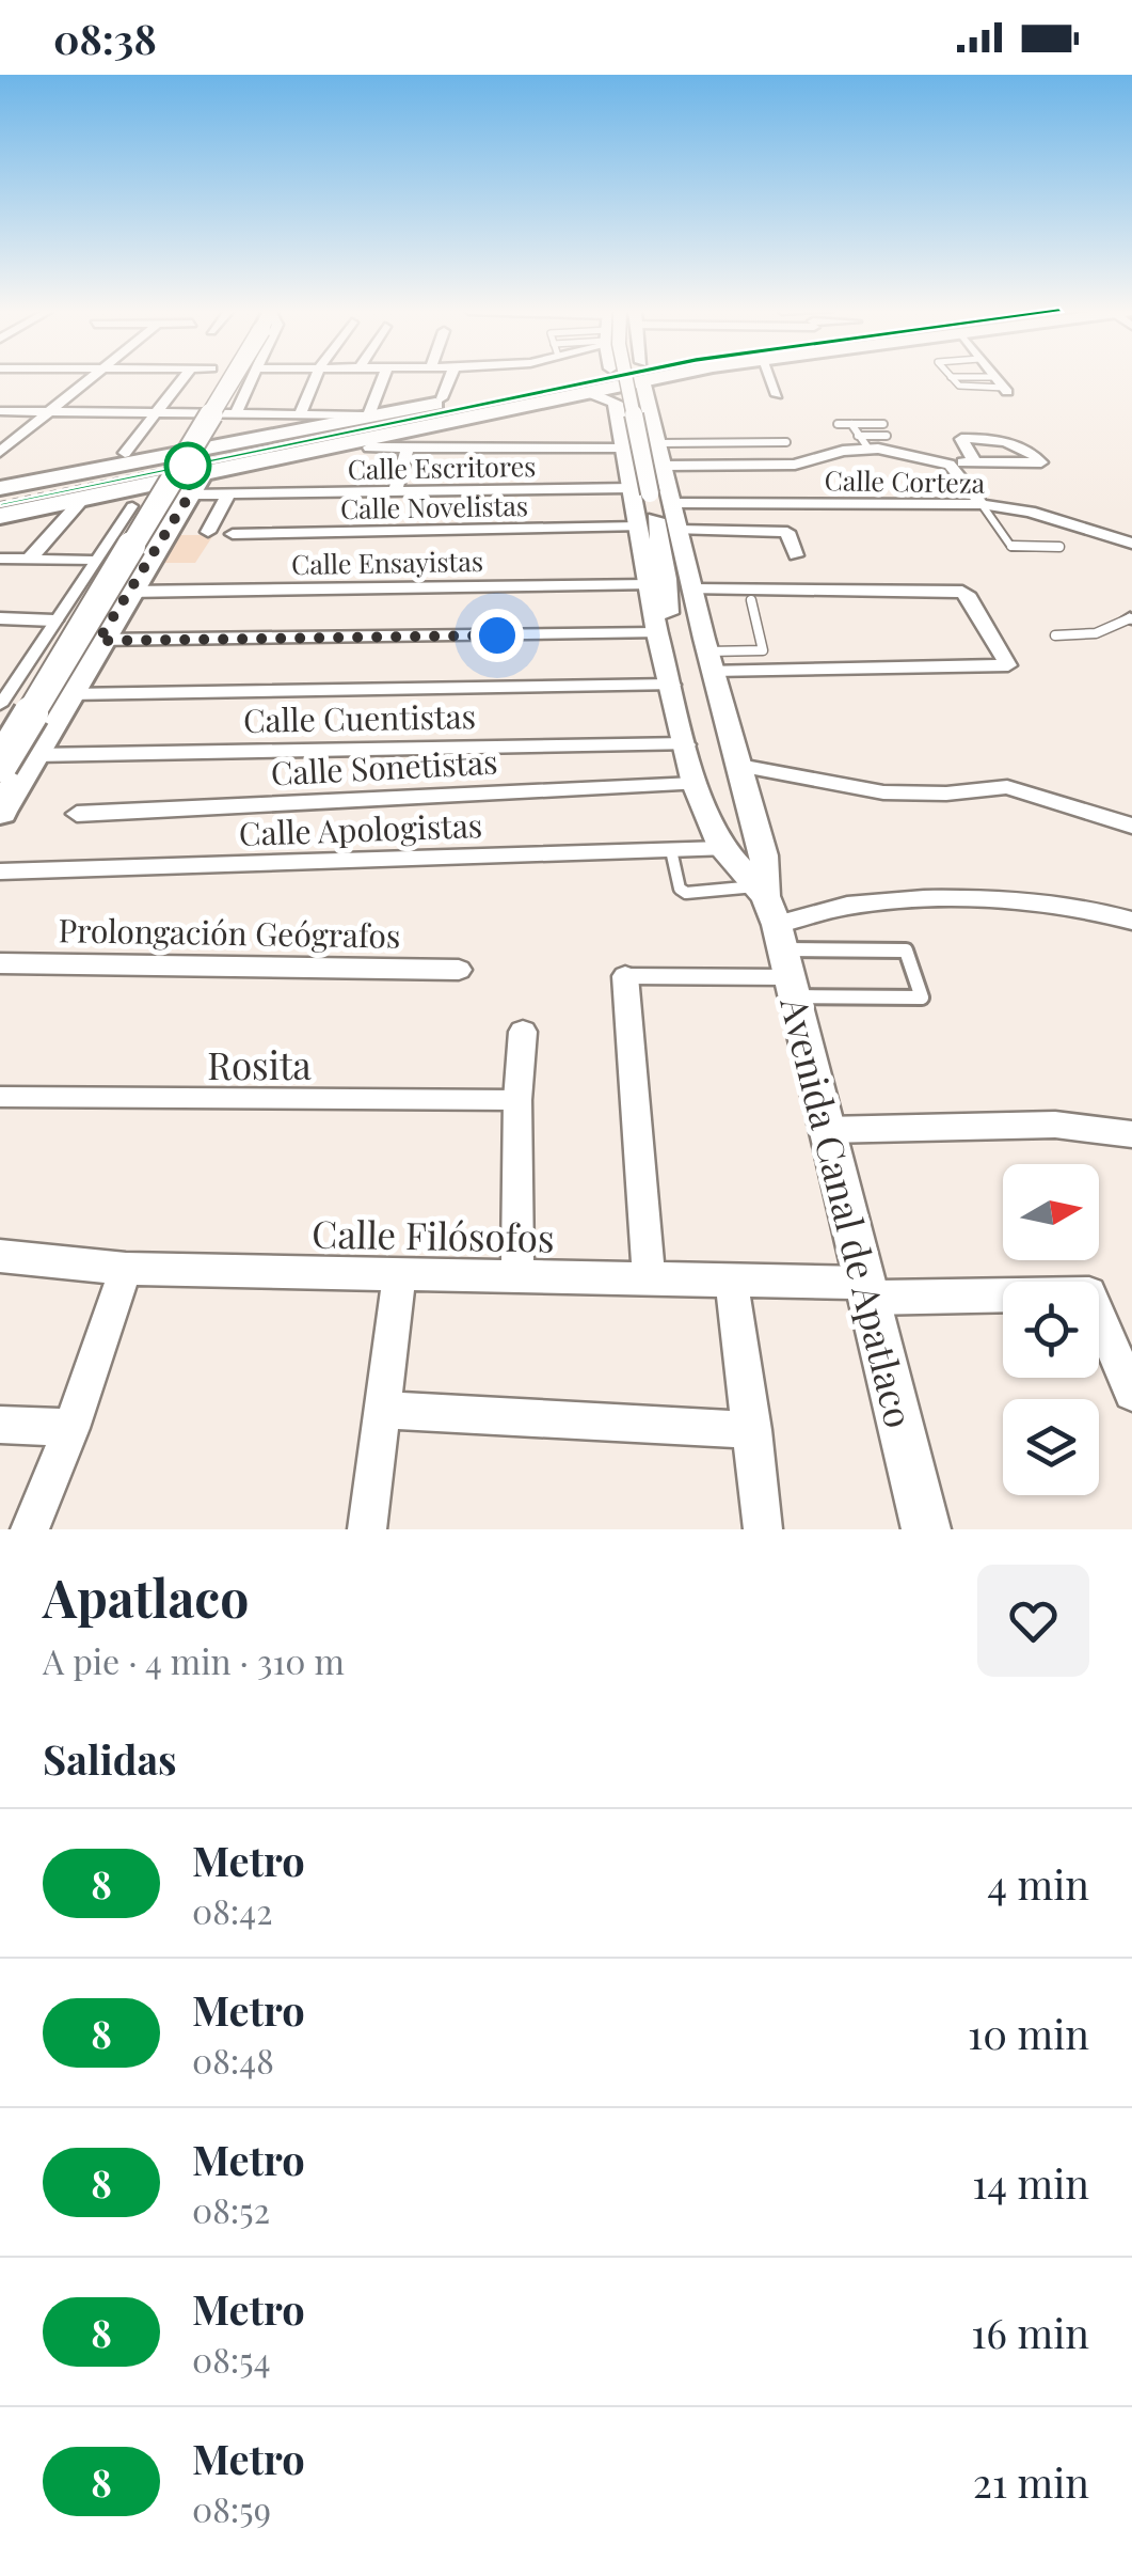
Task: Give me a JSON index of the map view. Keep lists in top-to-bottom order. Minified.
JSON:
{"streets":{"street":["Calle Escritores","Calle Corteza","Calle Novelistas","Calle Ensayistas","Calle Cuentistas","Calle Sonetistas","Calle Apologistas","Prolongación Geógrafos","Rosita","Avenida Canal de Apatlaco","Calle Filósofos"]},"crossings":[["Calle Escritores","Avenida Canal de Apatlaco"],["Calle Corteza","Avenida Canal de Apatlaco"],["Calle Novelistas","Avenida Canal de Apatlaco"],["Calle Ensayistas","Avenida Canal de Apatlaco"],["Calle Cuentistas","Avenida Canal de Apatlaco"],["Calle Sonetistas","Avenida Canal de Apatlaco"],["Calle Apologistas","Avenida Canal de Apatlaco"],["Avenida Canal de Apatlaco","Calle Filósofos"]],"lines":["metro line 8"],"north":"right","page":{"status":"08:38","heading":[["Apatlaco","A pie · 4 min · 310 m"],"Salidas"],"list":[{"mark":"8","name":"Metro","note":"08:42","value":"4 min"},{"mark":"8","name":"Metro","note":"08:48","value":"10 min"},{"mark":"8","name":"Metro","note":"08:52","value":"14 min"},{"mark":"8","name":"Metro","note":"08:54","value":"16 min"},{"mark":"8","name":"Metro","note":"08:59","value":"21 min"}]}}
